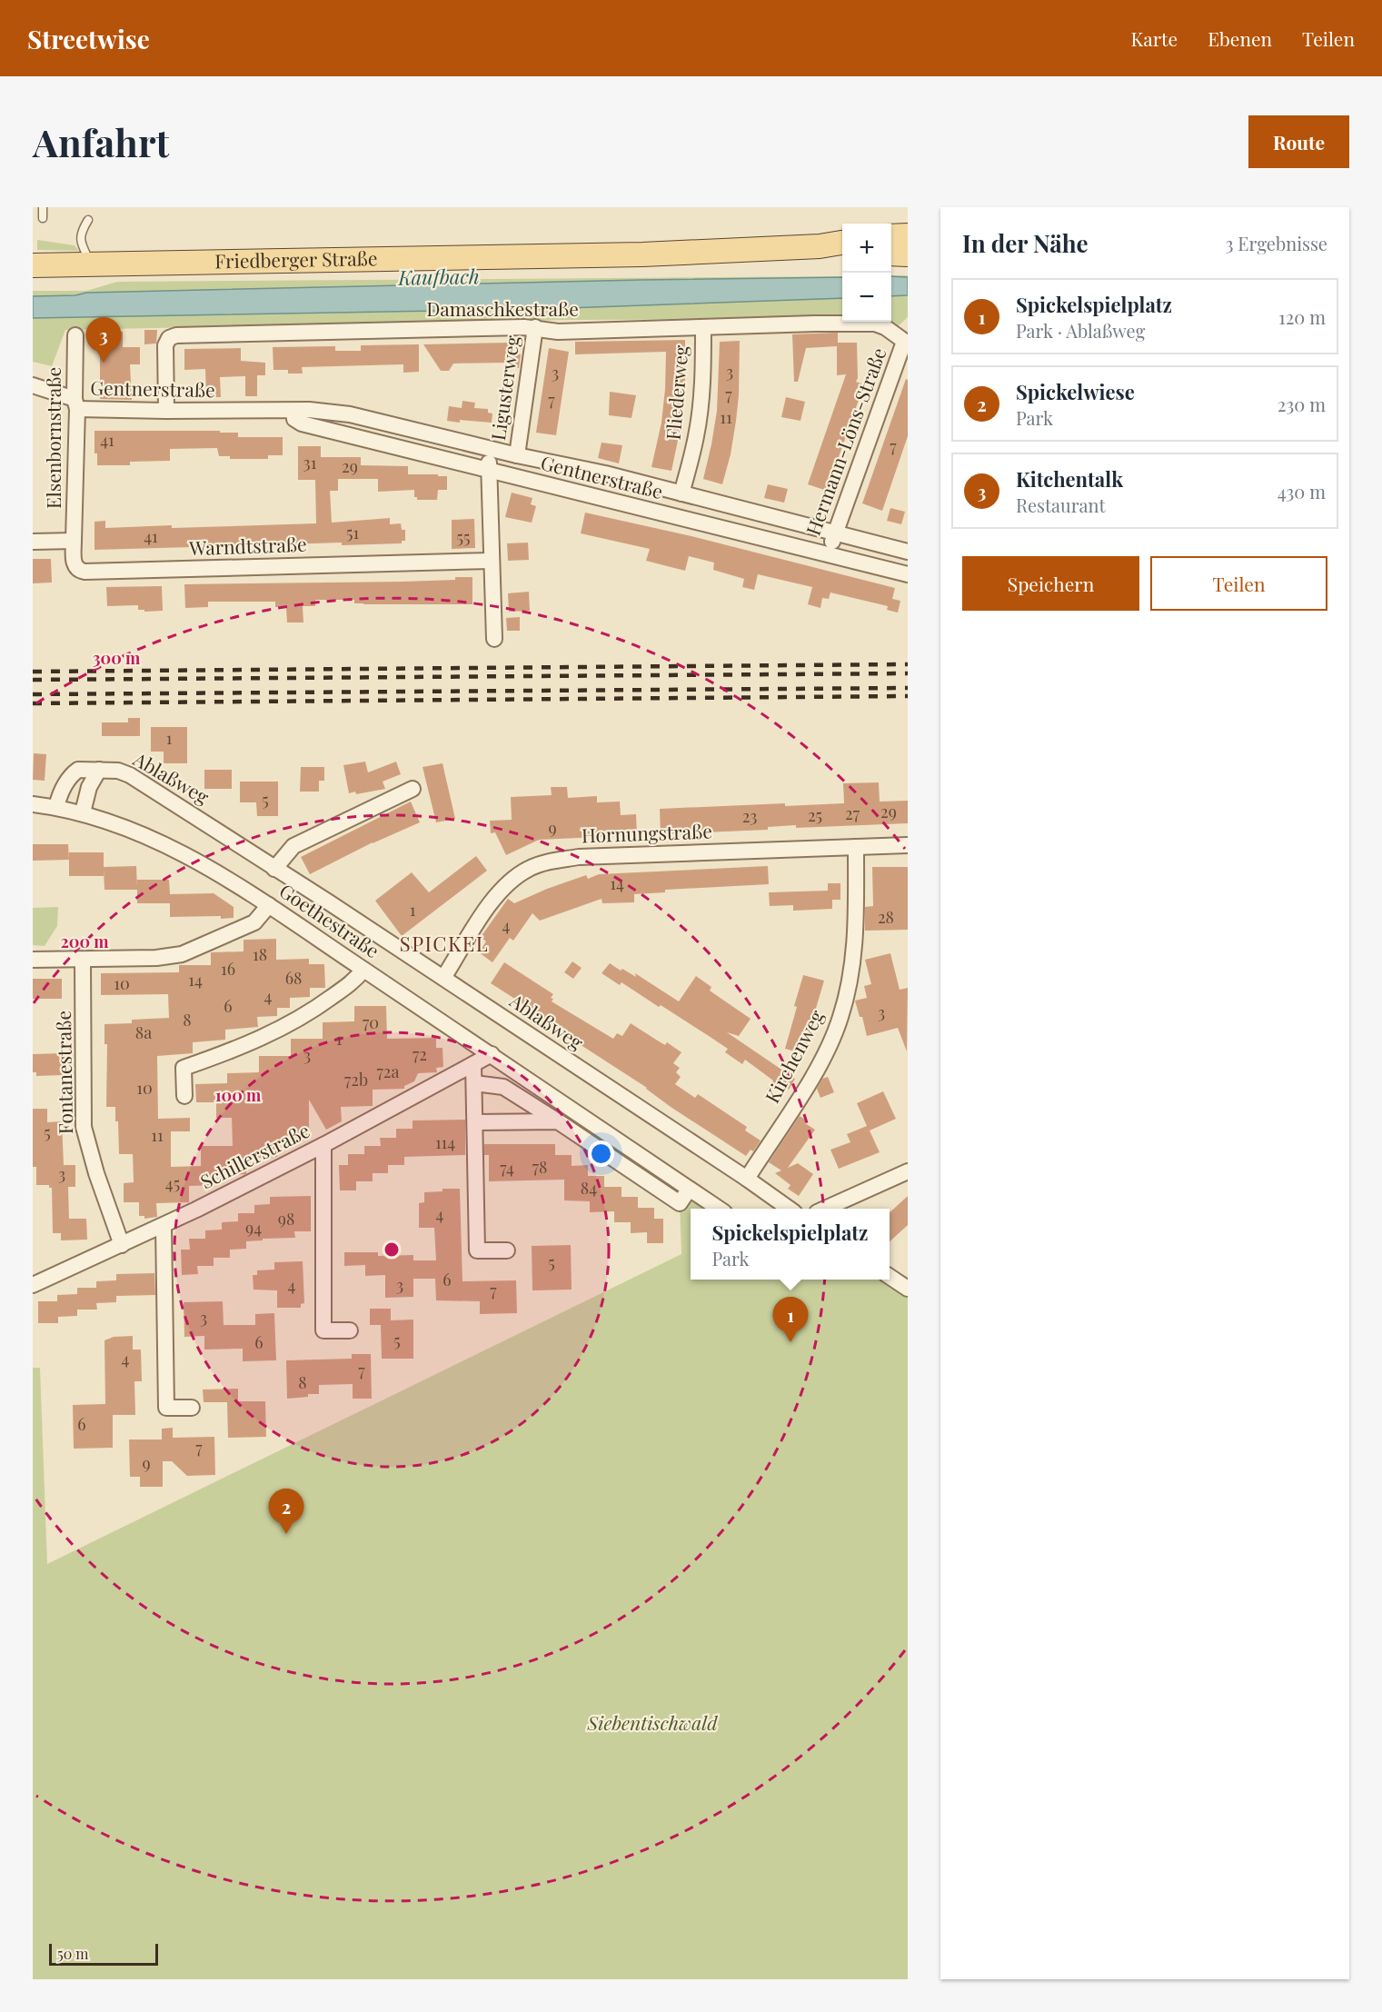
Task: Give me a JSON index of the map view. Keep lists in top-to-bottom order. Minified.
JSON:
{"streets":{"main road":["Friedberger Straße"],"street":["Damaschkestraße","Ligusterweg","Gentnerstraße","Fliederweg","Elsenbornstraße","Hermann-Löns-Straße","Warndtstraße","Ablaßweg","Hornungstraße","Goethestraße","Kirchenweg","Fontanestraße","Schillerstraße"]},"crossings":[["Damaschkestraße","Ligusterweg"],["Damaschkestraße","Gentnerstraße"],["Damaschkestraße","Fliederweg"],["Damaschkestraße","Hermann-Löns-Straße"],["Ligusterweg","Gentnerstraße"],["Gentnerstraße","Fliederweg"],["Gentnerstraße","Elsenbornstraße"],["Gentnerstraße","Hermann-Löns-Straße"],["Elsenbornstraße","Warndtstraße"],["Ablaßweg","Hornungstraße"],["Ablaßweg","Goethestraße"],["Ablaßweg","Kirchenweg"],["Hornungstraße","Kirchenweg"],["Goethestraße","Schillerstraße"],["Fontanestraße","Schillerstraße"]],"districts":["SPICKEL"],"water":["Kaufbach"],"parks":["Siebentischwald"],"house_numbers":["3","3","7","7","11","41","7","31","29","51","41","55","1","5","29","27","25","23","9","14","1","28","4","18","16","68","14","10","4","6","3","8","70","8a","1","72","3","72a","72b","10","5","11","114","78","74","3","45","84","4","98","94","5","6","4","3","7","3","5","6","4","7","8","6","7","9"],"scale_bar":"50 m","page":{"header":"Streetwise","nav":["Karte","Ebenen","Teilen"],"buttons":["Route",["Speichern","Teilen"]],"title":"Anfahrt","heading":["In der Nähe","3 Ergebnisse"],"map_buttons":["+","−"],"list":[{"mark":"1","name":"Spickelspielplatz","note":"Park · Ablaßweg","value":"120 m"},{"mark":"2","name":"Spickelwiese","note":"Park","value":"230 m"},{"mark":"3","name":"Kitchentalk","note":"Restaurant","value":"430 m"}],"pins":["3","1","2"],"popup":["Spickelspielplatz","Park"],"scale":"50 m"},"rings":["300 m","200 m","100 m"]}
